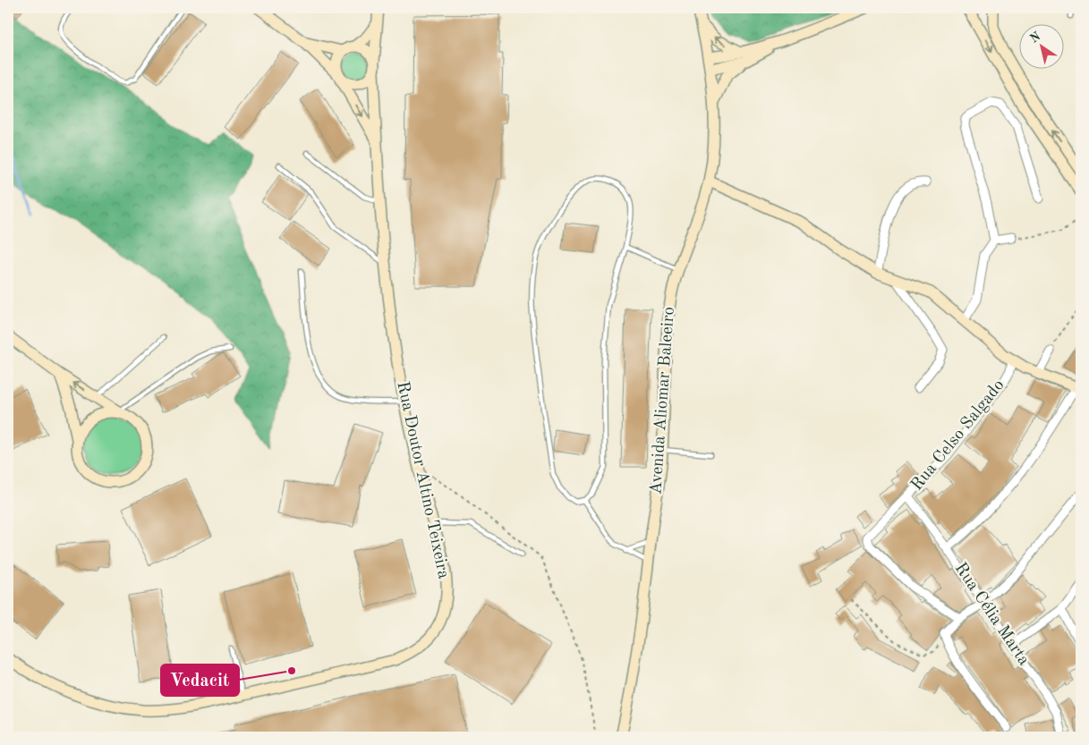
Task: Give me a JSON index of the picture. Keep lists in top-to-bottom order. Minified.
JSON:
{"streets":{"street":["Avenida Aliomar Baleeiro","Rua Celso Salgado","Rua Doutor Altino Teixeira","Rua Célia Marta"]},"crossings":[["Rua Celso Salgado","Rua Célia Marta"]],"places":["Vedacit"],"north":"top left"}
